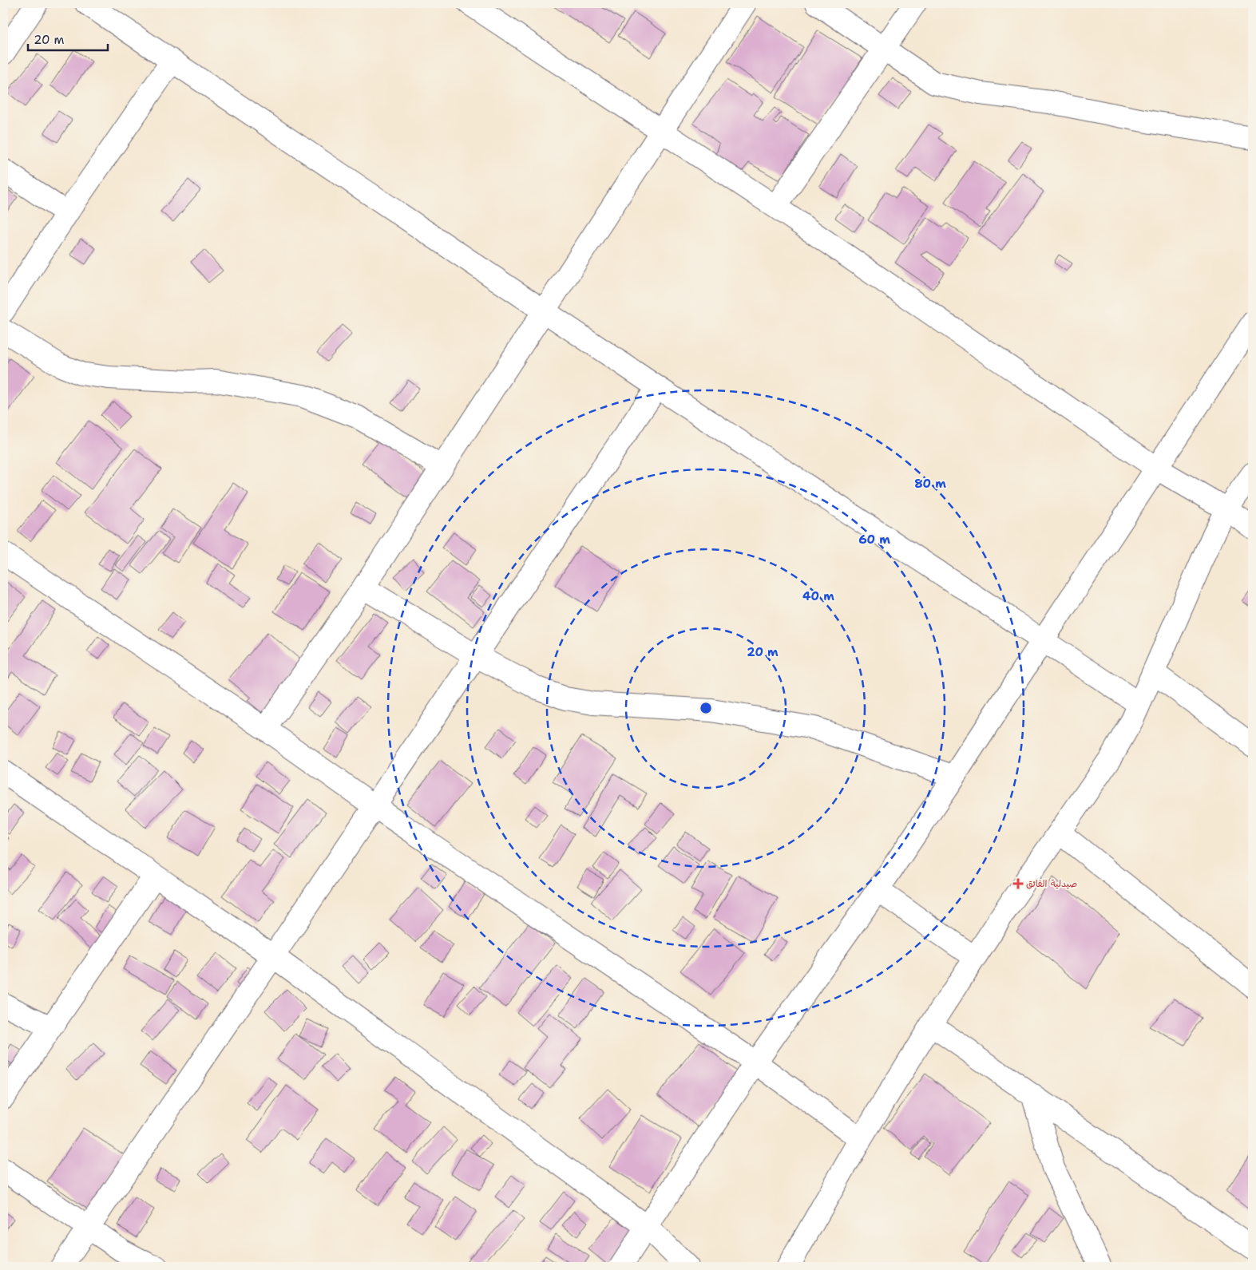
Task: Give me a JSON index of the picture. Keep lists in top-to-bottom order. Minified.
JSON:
{"places":{"health":["صيدلية الفائق"]},"scale_bar":"20 m","rings":["80 m","60 m","40 m","20 m"]}
